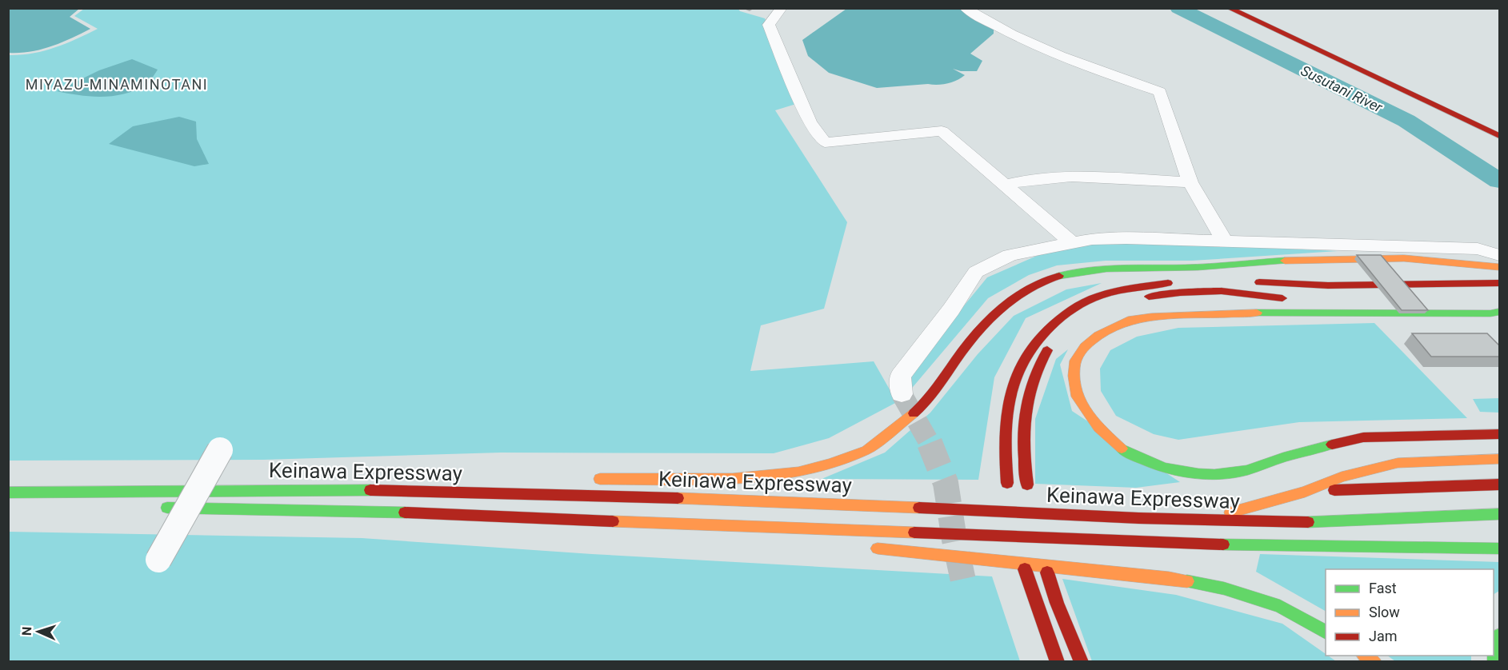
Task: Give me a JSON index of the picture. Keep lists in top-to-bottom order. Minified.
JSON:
{"streets":{"main road":["Keinawa Expressway"]},"districts":["MIYAZU-MINAMINOTANI"],"water":["Susutani River"],"legend":["Fast","Slow","Jam"],"north":"left"}
